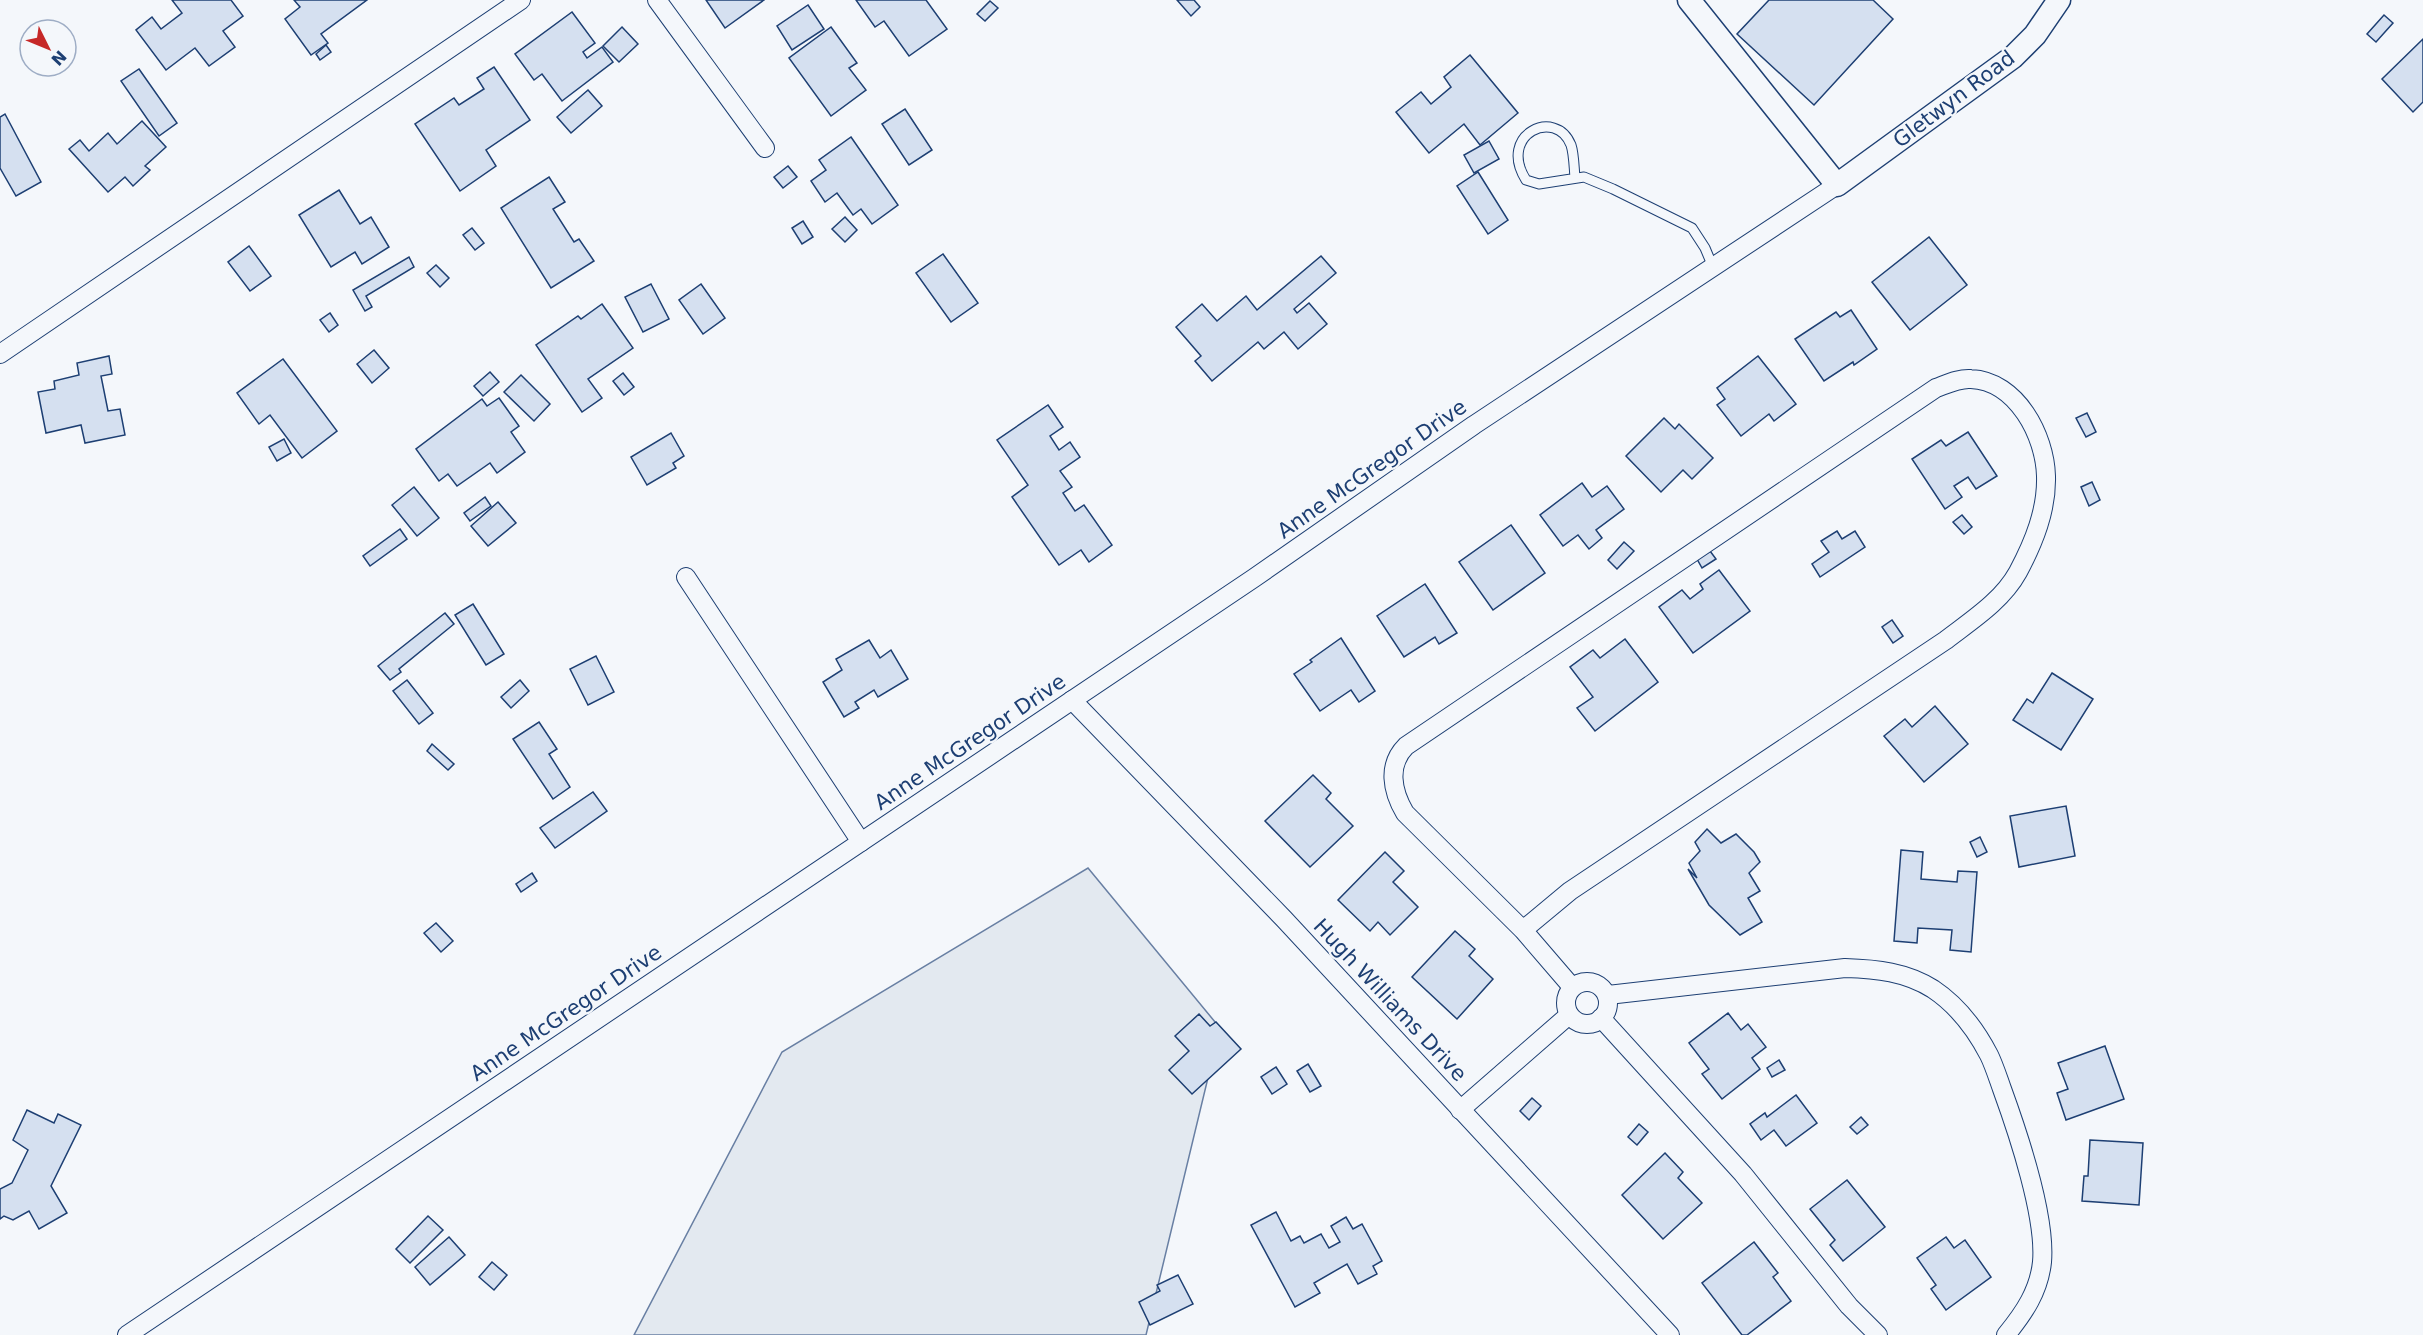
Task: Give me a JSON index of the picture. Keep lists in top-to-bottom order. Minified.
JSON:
{"streets":{"street":["Gletwyn Road","Anne McGregor Drive","Hugh Williams Drive"]},"crossings":[["Gletwyn Road","Anne McGregor Drive"],["Anne McGregor Drive","Hugh Williams Drive"]],"north":"bottom right"}
